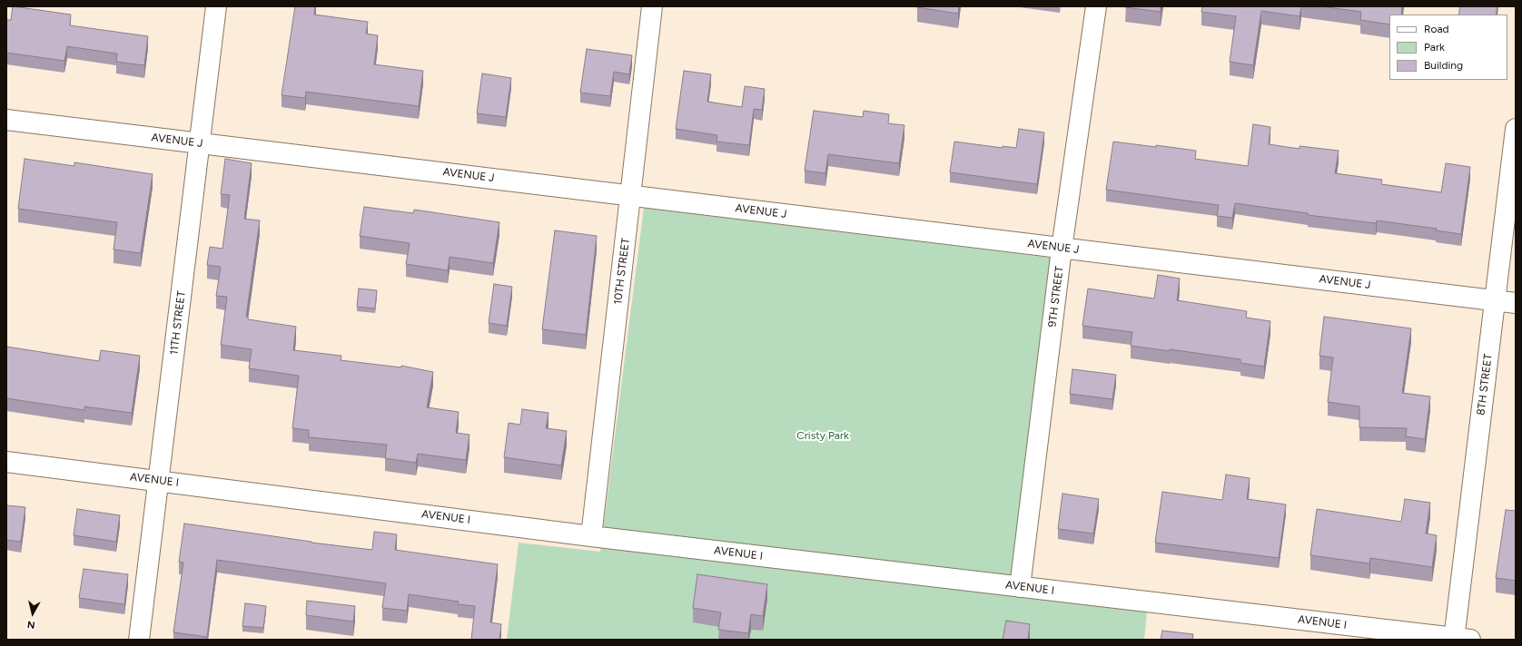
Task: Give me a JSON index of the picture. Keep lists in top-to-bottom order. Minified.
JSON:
{"streets":{"street":["AVENUE J","10TH STREET","9TH STREET","11TH STREET","8TH STREET","AVENUE I"]},"crossings":[["AVENUE J","10TH STREET"],["AVENUE J","9TH STREET"],["AVENUE J","11TH STREET"],["AVENUE J","8TH STREET"],["10TH STREET","AVENUE I"],["9TH STREET","AVENUE I"],["11TH STREET","AVENUE I"],["8TH STREET","AVENUE I"]],"parks":["Cristy Park"],"legend":["Road","Park","Building"],"north":"bottom"}
